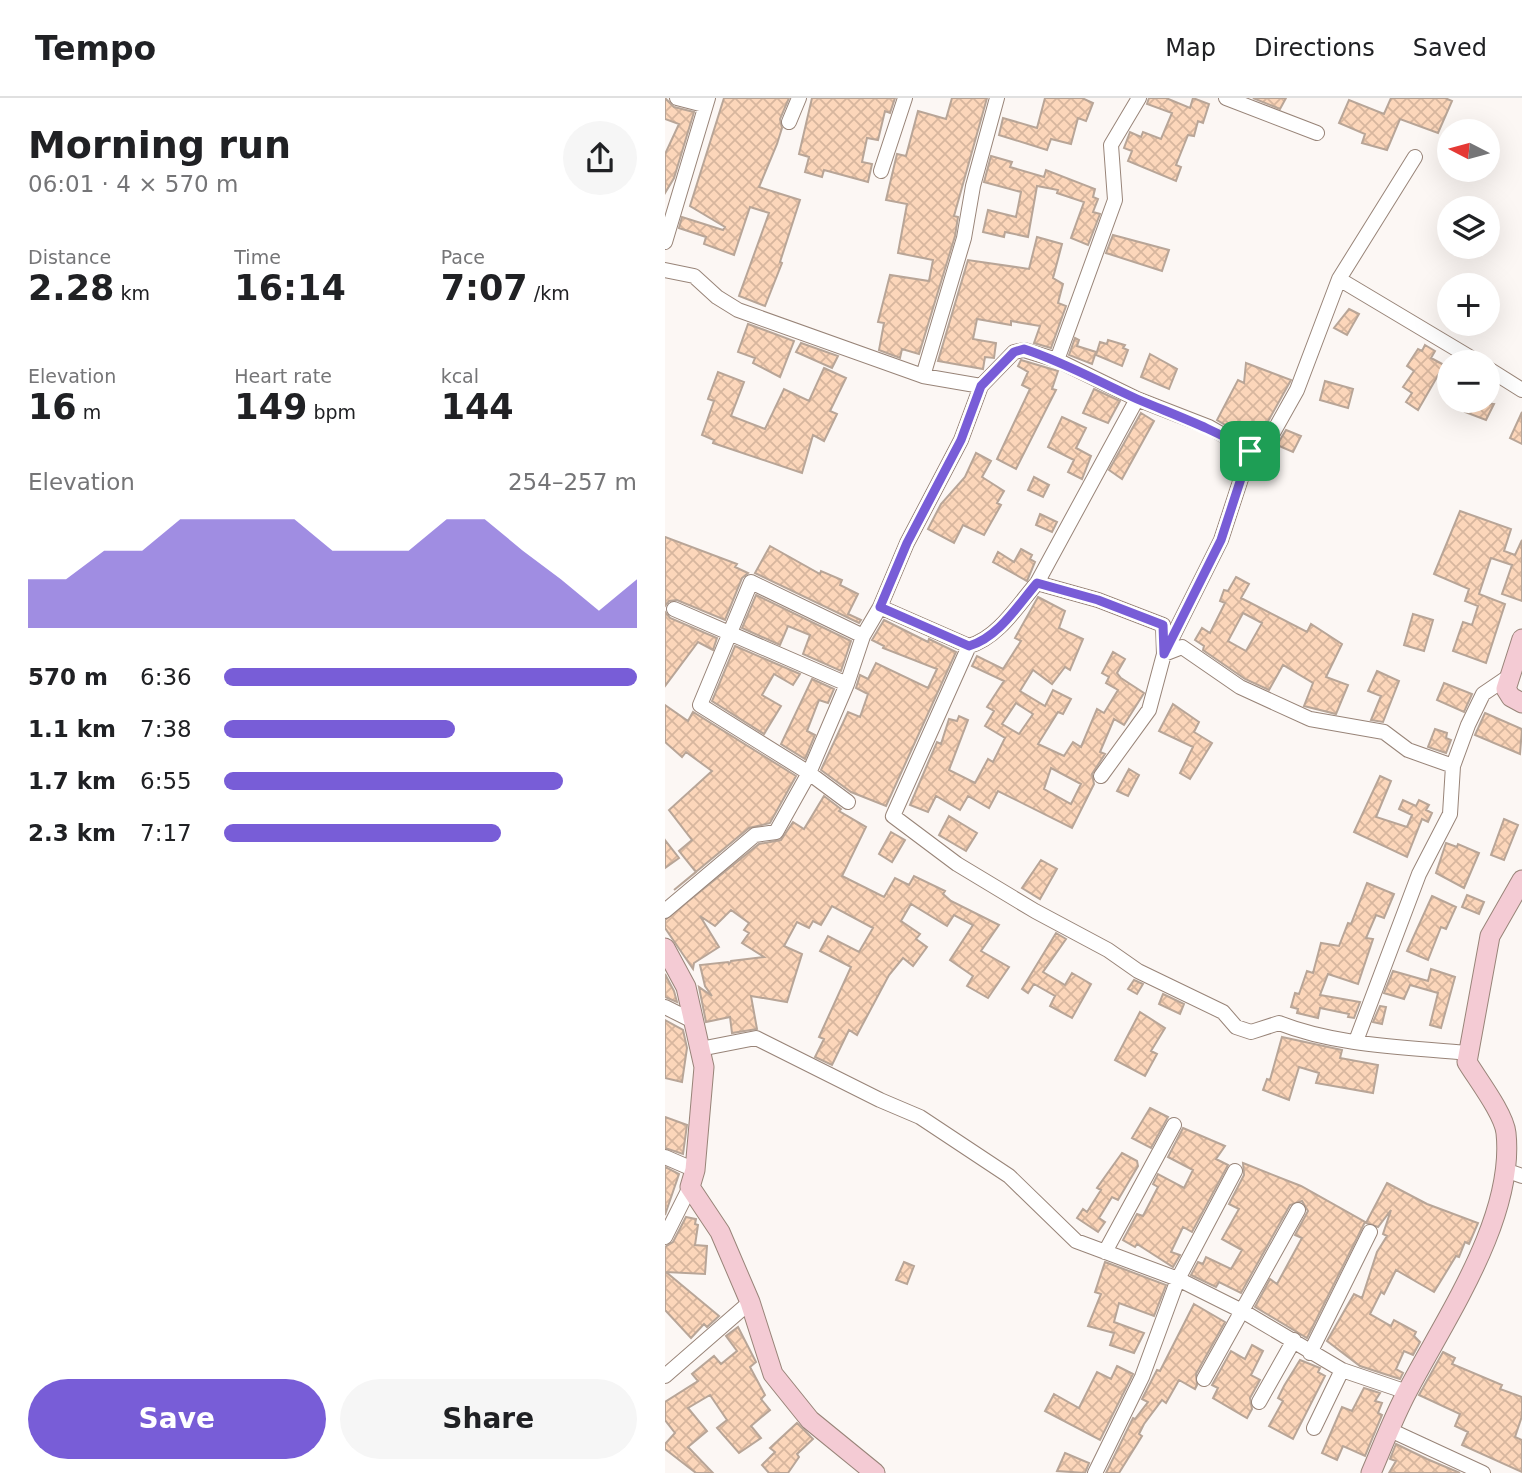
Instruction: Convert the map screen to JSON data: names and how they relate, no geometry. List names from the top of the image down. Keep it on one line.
{"north":"left","page":{"header":"Tempo","nav":["Map","Directions","Saved"],"heading":["Morning run","06:01 · 4 × 570 m"],"map_buttons":["+","−"],"stats":[["Distance","2.28 km"],["Time","16:14"],["Pace","7:07 /km"],["Elevation","16 m"],["Heart rate","149 bpm"],["kcal","144"]],"chart":["Elevation","254–257 m"],"list":[{"name":"570 m","note":"6:36"},{"name":"1.1 km","note":"7:38"},{"name":"1.7 km","note":"6:55"},{"name":"2.3 km","note":"7:17"}],"buttons":["Save","Share"]}}
